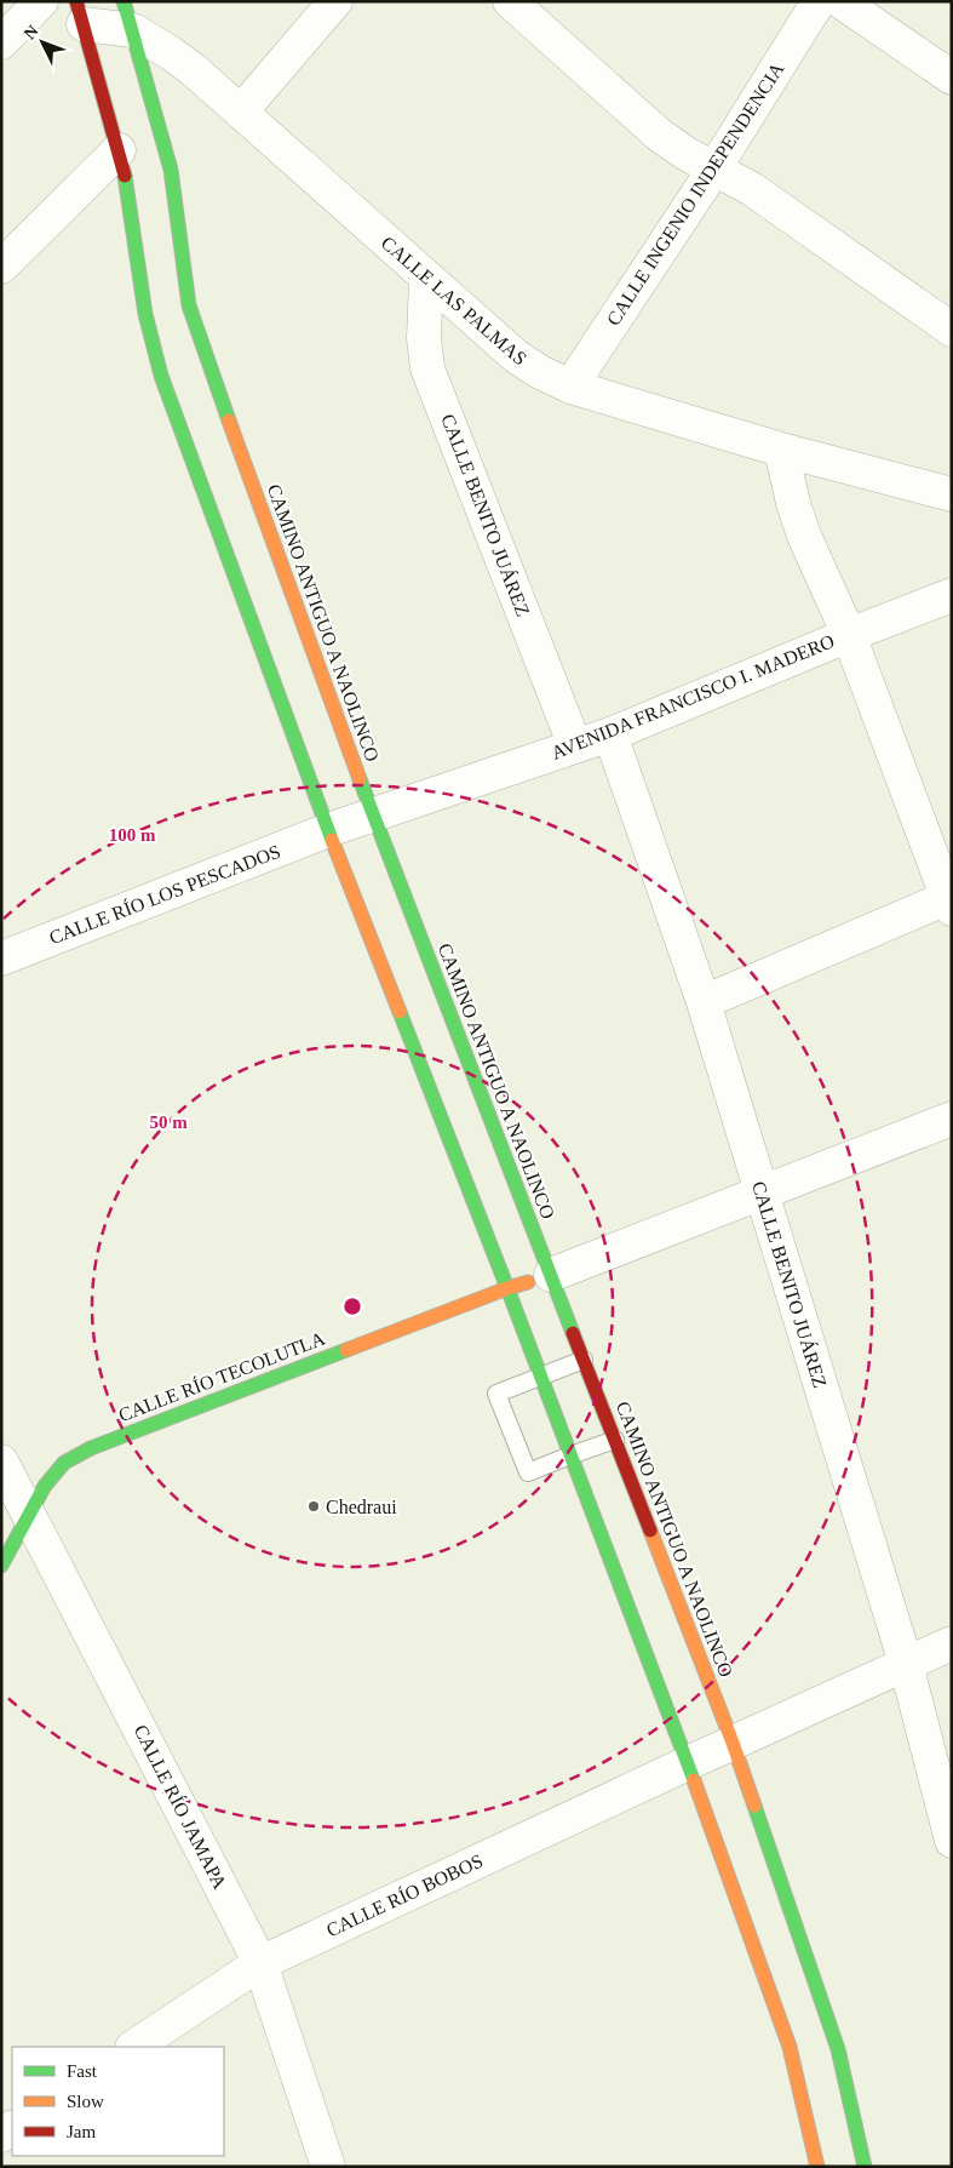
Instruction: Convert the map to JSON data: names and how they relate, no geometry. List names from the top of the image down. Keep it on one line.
{"streets":{"main road":["CAMINO ANTIGUO A NAOLINCO","CALLE RÍO TECOLUTLA"],"street":["CALLE INGENIO INDEPENDENCIA","CALLE LAS PALMAS","CALLE BENITO JUÁREZ","AVENIDA FRANCISCO I. MADERO","CALLE RÍO LOS PESCADOS","CALLE RÍO JAMAPA","CALLE RÍO BOBOS"]},"crossings":[["CALLE INGENIO INDEPENDENCIA","CALLE LAS PALMAS"],["CALLE LAS PALMAS","CALLE BENITO JUÁREZ"],["CALLE LAS PALMAS","CAMINO ANTIGUO A NAOLINCO"],["CALLE BENITO JUÁREZ","AVENIDA FRANCISCO I. MADERO"],["CALLE BENITO JUÁREZ","CALLE RÍO BOBOS"],["CAMINO ANTIGUO A NAOLINCO","AVENIDA FRANCISCO I. MADERO"],["CAMINO ANTIGUO A NAOLINCO","CALLE RÍO TECOLUTLA"],["CAMINO ANTIGUO A NAOLINCO","CALLE RÍO BOBOS"],["AVENIDA FRANCISCO I. MADERO","CALLE RÍO LOS PESCADOS"],["CALLE RÍO TECOLUTLA","CALLE RÍO JAMAPA"],["CALLE RÍO JAMAPA","CALLE RÍO BOBOS"]],"places":["Chedraui"],"legend":["Fast","Slow","Jam"],"north":"top left","rings":["100 m","50 m"]}
